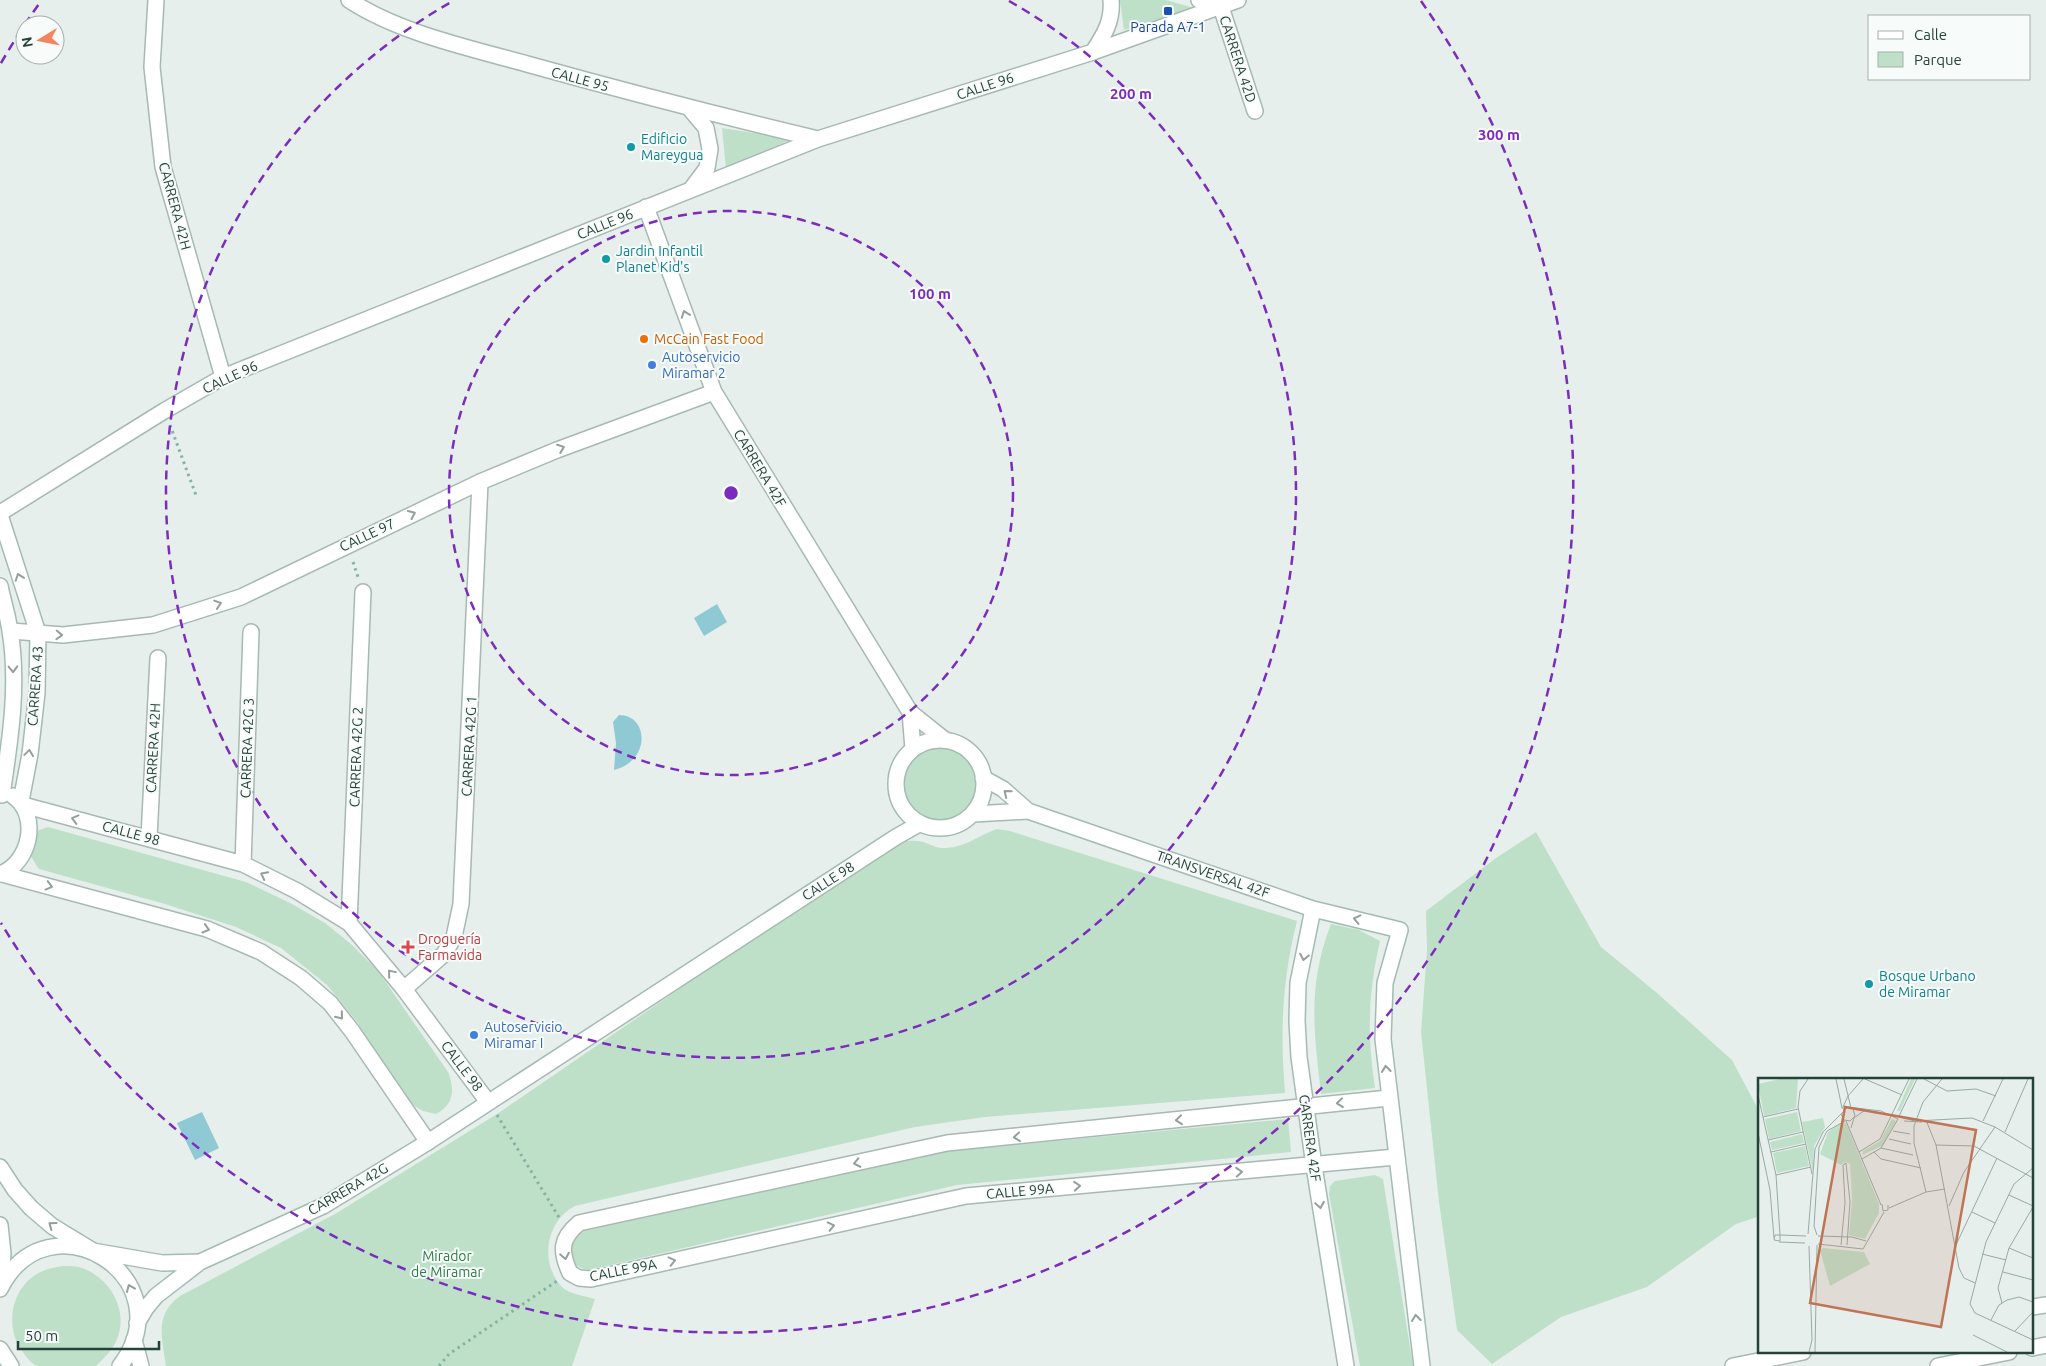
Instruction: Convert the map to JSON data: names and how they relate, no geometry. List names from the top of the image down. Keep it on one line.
{"streets":{"street":["CARRERA 42D","CALLE 95","CALLE 96","CARRERA 42H","CARRERA 42F","CALLE 97","CARRERA 43","CARRERA 42G 1","CARRERA 42G 3","CARRERA 42G 2","CALLE 98","TRANSVERSAL 42F","CARRERA 42G","CALLE 99A"]},"crossings":[["CARRERA 42D","CALLE 96"],["CALLE 95","CALLE 96"],["CALLE 96","CARRERA 42H"],["CALLE 96","CARRERA 42F"],["CALLE 96","CARRERA 43"],["CARRERA 42H","CALLE 98"],["CARRERA 42F","CALLE 97"],["CARRERA 42F","CALLE 98"],["CARRERA 42F","TRANSVERSAL 42F"],["CARRERA 42F","CALLE 99A"],["CALLE 97","CARRERA 43"],["CALLE 97","CARRERA 42G 1"],["CARRERA 43","CALLE 98"],["CARRERA 42G 1","CALLE 98"],["CARRERA 42G 3","CALLE 98"],["CARRERA 42G 2","CALLE 98"],["CALLE 98","TRANSVERSAL 42F"],["CALLE 98","CARRERA 42G"]],"one_way":["CALLE 97","TRANSVERSAL 42F"],"parks":["Mirador de Miramar"],"places":{"transit":["Parada A7-1"],"other":["Edificio Mareygua","Jardin Infantil Planet Kid's","McCain Fast Food","Autoservicio Miramar 2","Bosque Urbano de Miramar","Autoservicio Miramar I"],"health":["Droguería Farmavida"]},"legend":["Calle","Parque"],"scale_bar":"50 m","north":"left","rings":["200 m","300 m","100 m"]}
